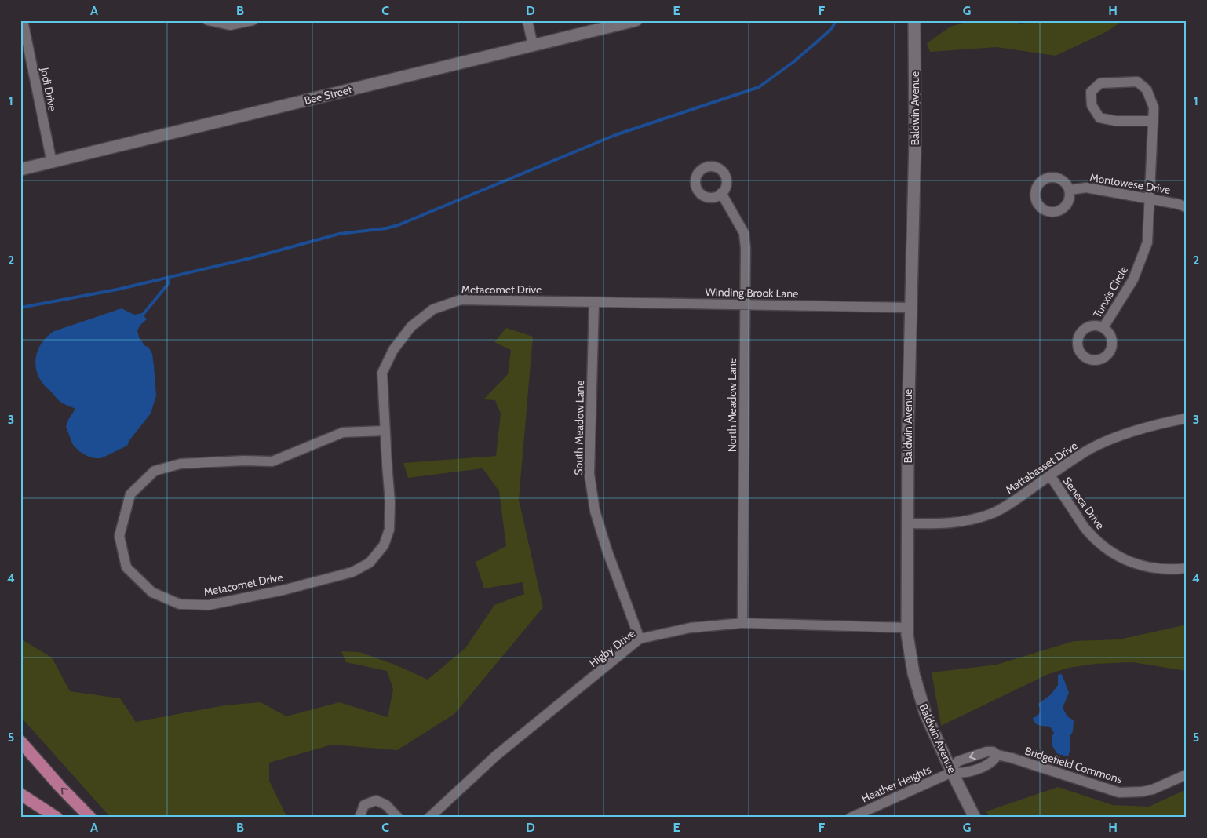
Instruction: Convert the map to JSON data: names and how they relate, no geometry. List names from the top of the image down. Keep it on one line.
{"streets":{"street":["Jodi Drive","Bee Street","Baldwin Avenue","Montowese Drive","Metacomet Drive","Tunxis Circle","Winding Brook Lane","North Meadow Lane","South Meadow Lane","Mattabasset Drive","Seneca Drive","Higby Drive","Bridgefield Commons","Heather Heights"]},"crossings":[["Jodi Drive","Bee Street"],["Baldwin Avenue","Winding Brook Lane"],["Baldwin Avenue","Mattabasset Drive"],["Baldwin Avenue","Higby Drive"],["Baldwin Avenue","Bridgefield Commons"],["Baldwin Avenue","Heather Heights"],["Montowese Drive","Tunxis Circle"],["Metacomet Drive","Winding Brook Lane"],["Metacomet Drive","South Meadow Lane"],["Winding Brook Lane","North Meadow Lane"],["Winding Brook Lane","South Meadow Lane"],["North Meadow Lane","Higby Drive"],["South Meadow Lane","Higby Drive"],["Mattabasset Drive","Seneca Drive"],["Bridgefield Commons","Heather Heights"]],"grid":{"columns":["A","B","C","D","E","F","G","H"],"rows":["1","2","3","4","5"]}}
